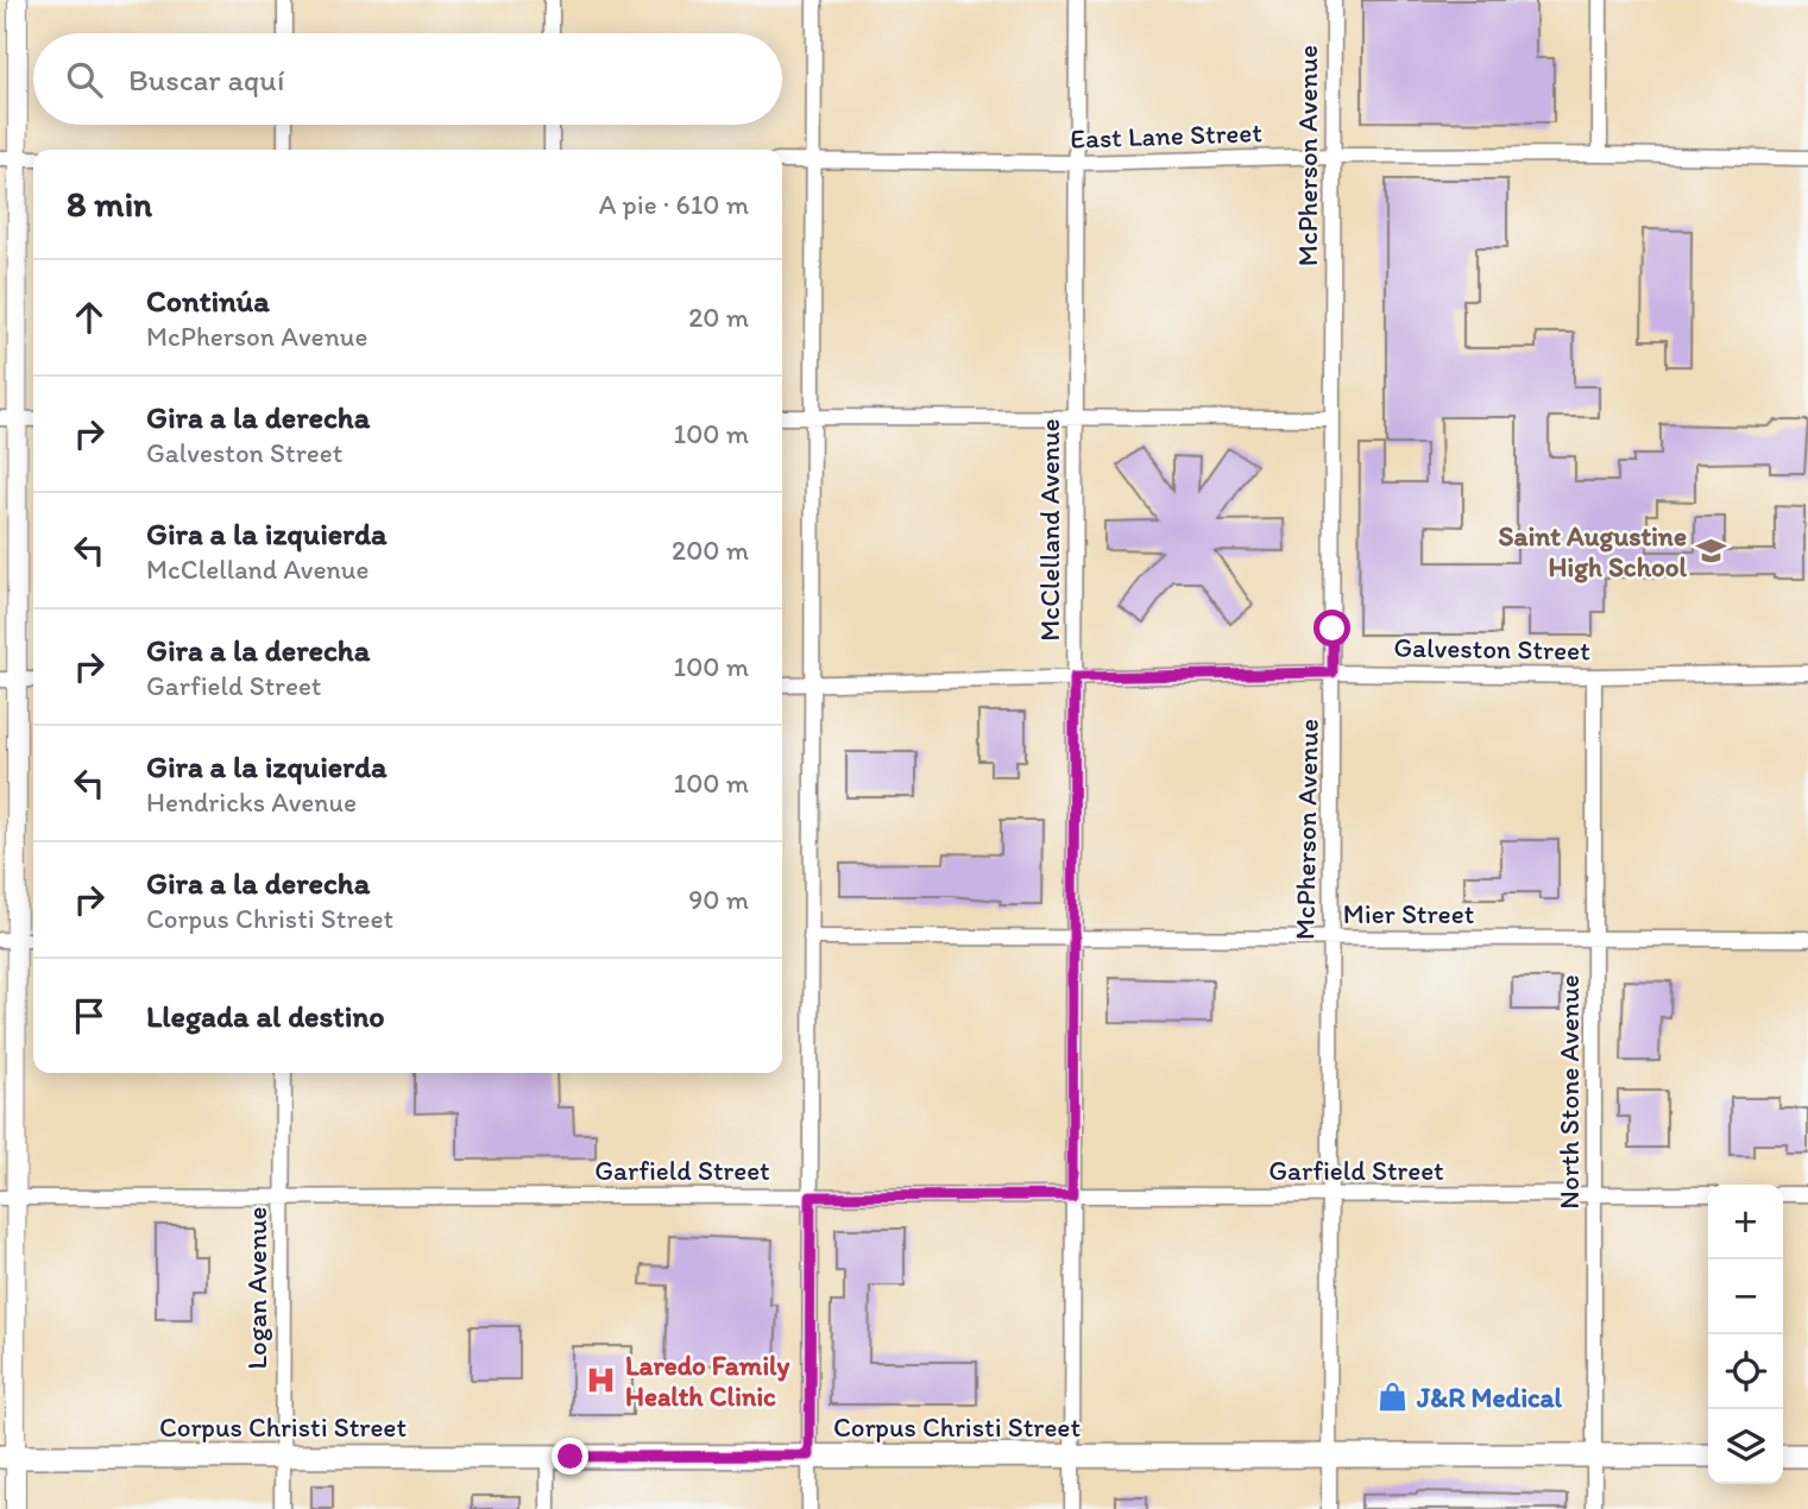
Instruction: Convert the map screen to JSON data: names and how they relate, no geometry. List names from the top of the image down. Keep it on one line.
{"streets":{"main road":["Corpus Christi Street"],"street":["East Lane Street","McPherson Avenue","McClelland Avenue","Galveston Street","Mier Street","North Stone Avenue","Garfield Street","Logan Avenue"]},"crossings":[["East Lane Street","McPherson Avenue"],["East Lane Street","McClelland Avenue"],["McPherson Avenue","Galveston Street"],["McPherson Avenue","Mier Street"],["McPherson Avenue","Garfield Street"],["McPherson Avenue","Corpus Christi Street"],["McClelland Avenue","Galveston Street"],["McClelland Avenue","Mier Street"],["McClelland Avenue","Garfield Street"],["McClelland Avenue","Corpus Christi Street"],["Galveston Street","North Stone Avenue"],["Mier Street","North Stone Avenue"],["North Stone Avenue","Garfield Street"],["North Stone Avenue","Corpus Christi Street"],["Garfield Street","Logan Avenue"],["Logan Avenue","Corpus Christi Street"]],"places":{"school or university":["Saint Augustine High School"],"hospital":["Laredo Family Health Clinic"],"shop":["J&R Medical"]},"page":{"search":"Buscar aquí","heading":["8 min","A pie · 610 m"],"list":[["Continúa","McPherson Avenue","20 m"],["Gira a la derecha","Galveston Street","100 m"],["Gira a la izquierda","McClelland Avenue","200 m"],["Gira a la derecha","Garfield Street","100 m"],["Gira a la izquierda","Hendricks Avenue","100 m"],["Gira a la derecha","Corpus Christi Street","90 m"],"Llegada al destino"],"map_buttons":["+","−"]}}
